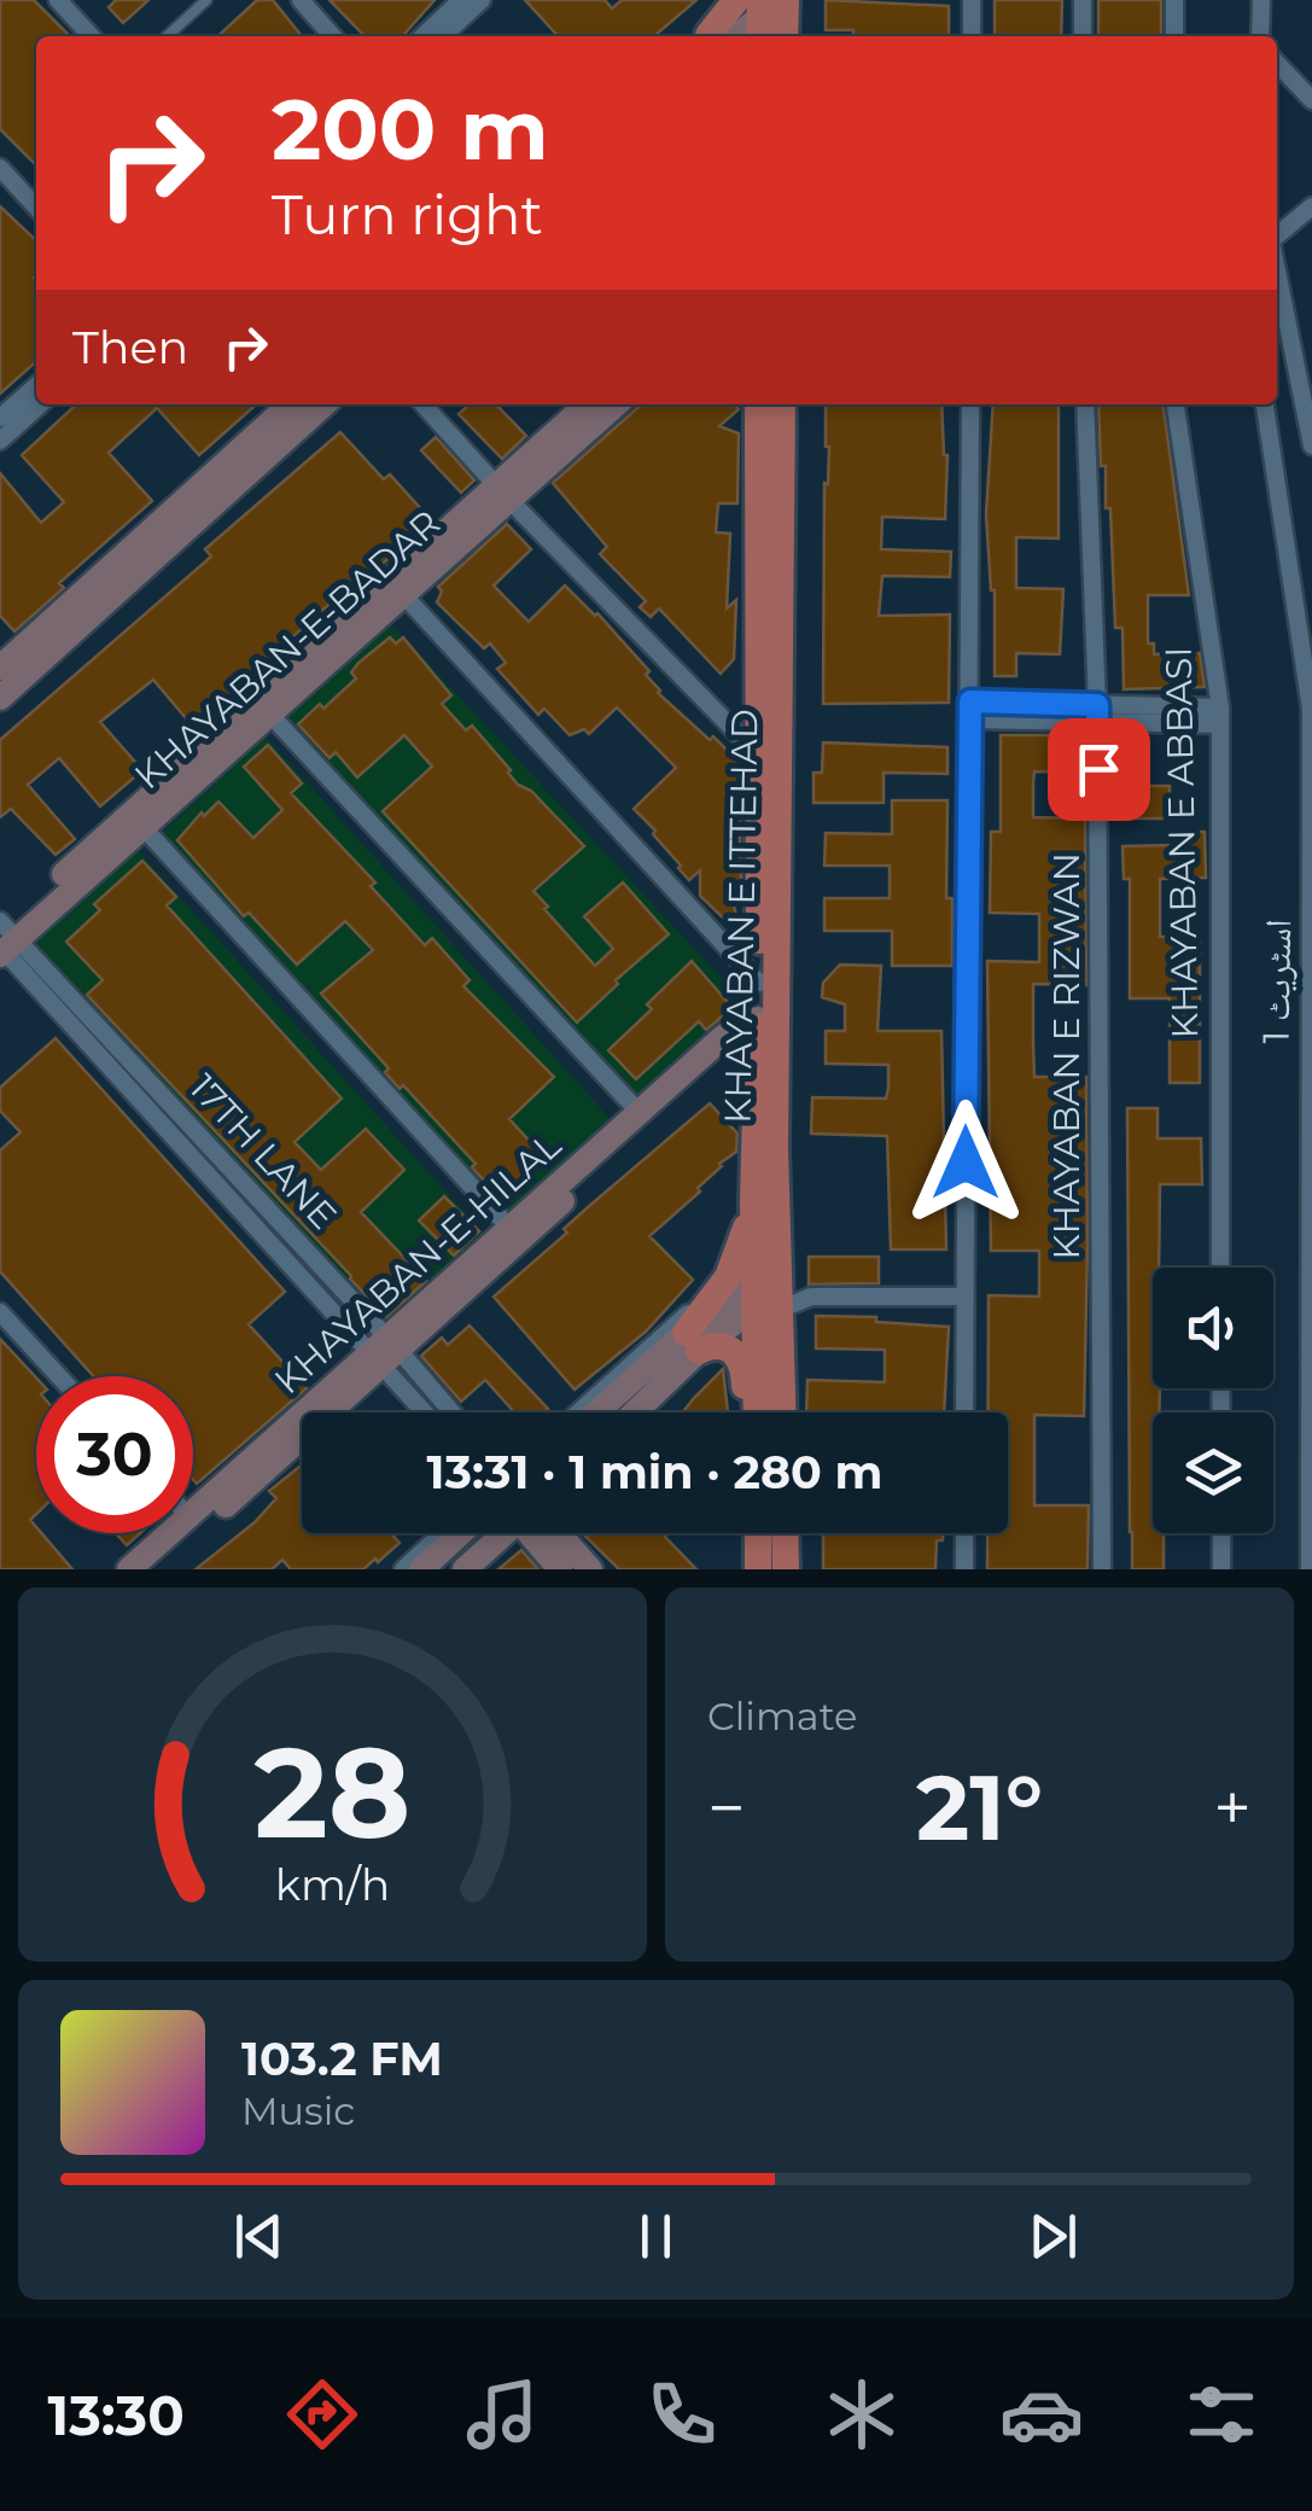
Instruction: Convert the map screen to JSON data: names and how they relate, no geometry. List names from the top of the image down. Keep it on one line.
{"streets":{"main road":["KHAYABAN-E-BADAR","KHAYABAN E ITTEHAD","KHAYABAN-E-HILAL"],"street":["KHAYABAN E ABBASI","اسٹریٹ 1","KHAYABAN E RIZWAN","17TH LANE"]},"crossings":[["KHAYABAN-E-BADAR","17TH LANE"],["KHAYABAN E ITTEHAD","KHAYABAN-E-HILAL"],["17TH LANE","KHAYABAN-E-HILAL"]],"page":{"turn":["200 m","Turn right"],"then":"Then","limit":"30","trip":"13:31 · 1 min · 280 m","tile":"Climate","heat":["−","21°","+"],"song":["103.2 FM","Music"],"tabs":"13:30","gauge":["28","km/h"]}}
